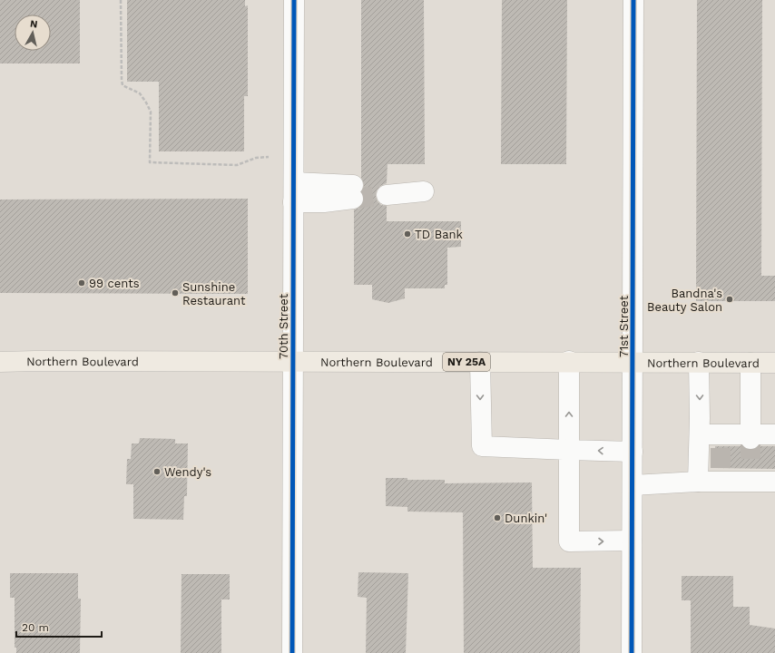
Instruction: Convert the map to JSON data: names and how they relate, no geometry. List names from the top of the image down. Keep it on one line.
{"streets":{"main road":["Northern Boulevard","NY 25A"],"street":["70th Street","71st Street"]},"crossings":[["70th Street","Northern Boulevard"],["71st Street","Northern Boulevard"]],"places":["TD Bank","99 cents","Sunshine Restaurant","Bandna's Beauty Salon","Wendy's","Dunkin'"],"scale_bar":"20 m","north":"top"}
